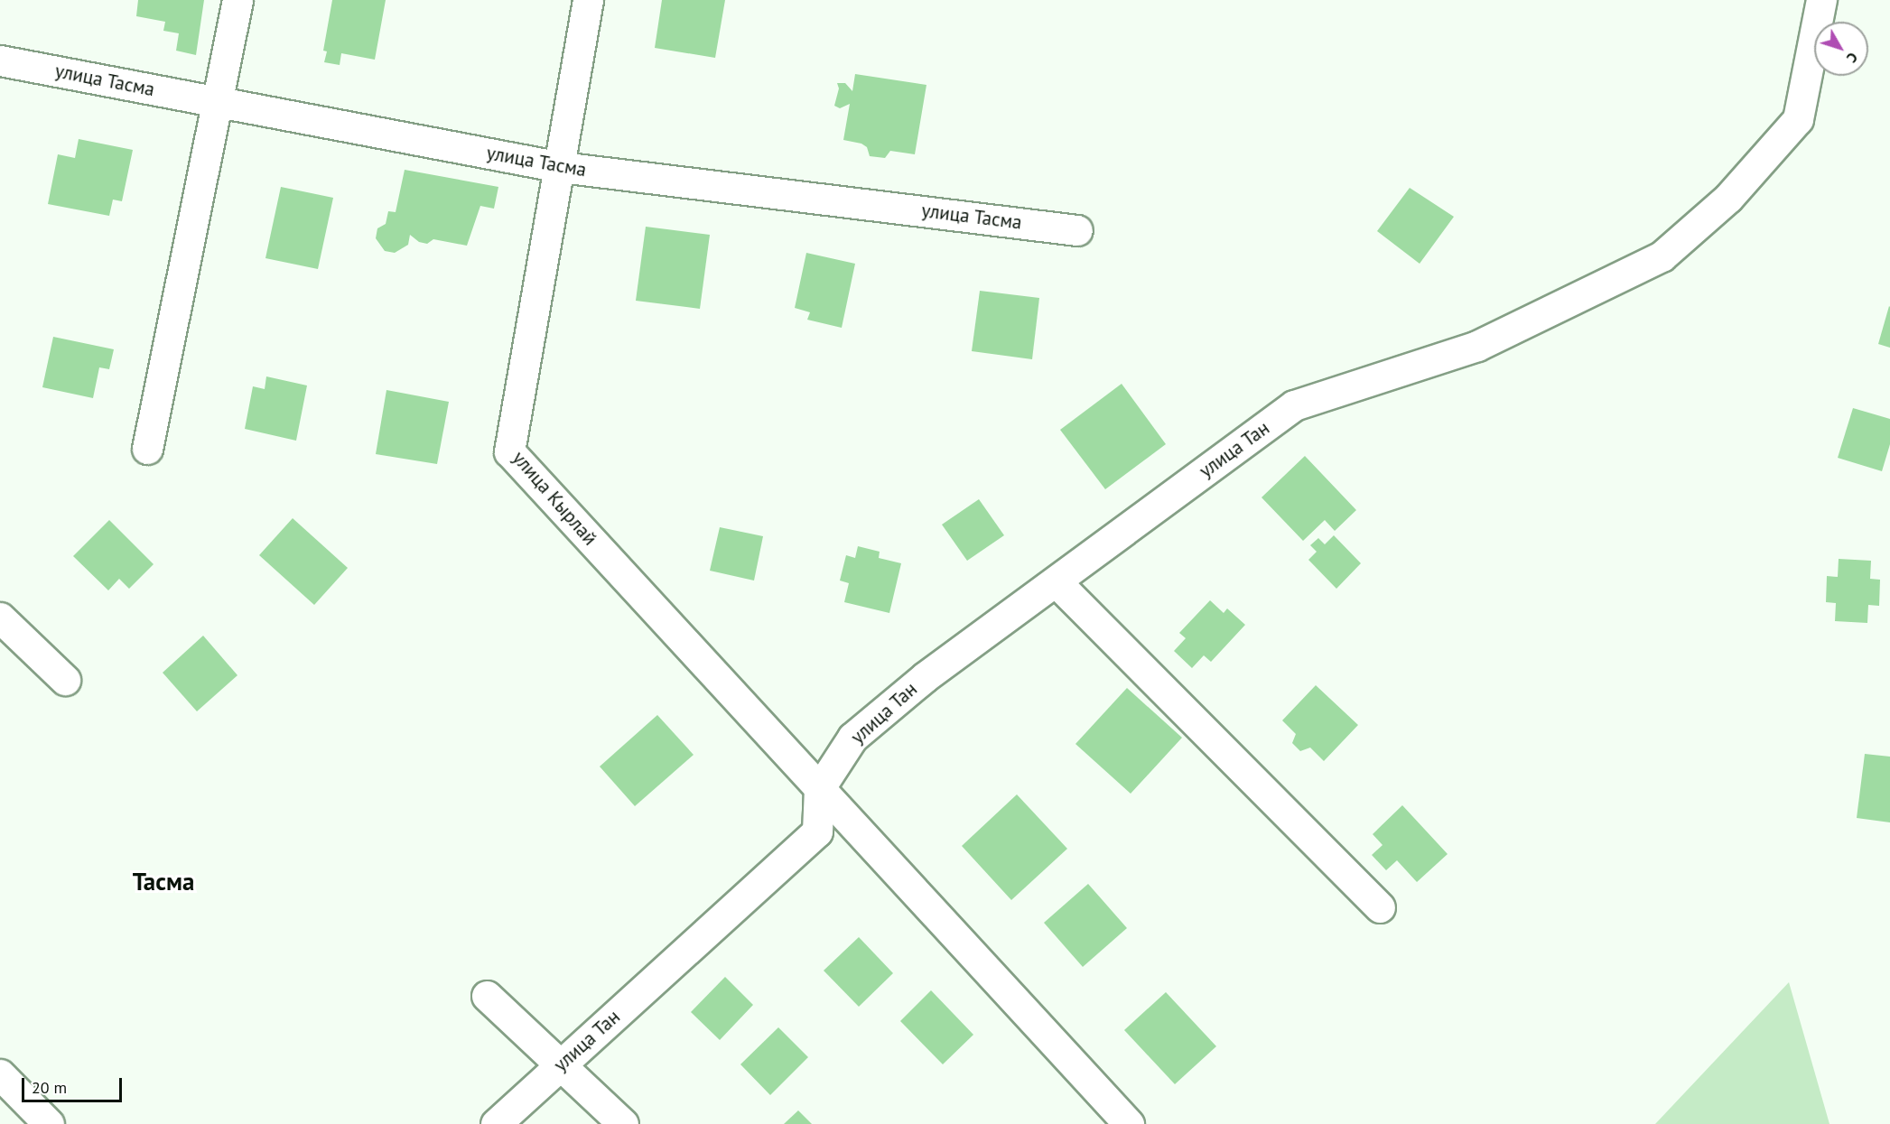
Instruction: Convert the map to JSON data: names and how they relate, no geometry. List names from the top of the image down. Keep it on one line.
{"streets":{"street":["улица Тасма","улица Тан","улица Кырлай"]},"crossings":[["улица Тасма","улица Кырлай"],["улица Тан","улица Кырлай"]],"districts":["Тасма"],"scale_bar":"20 m","north":"bottom right"}
